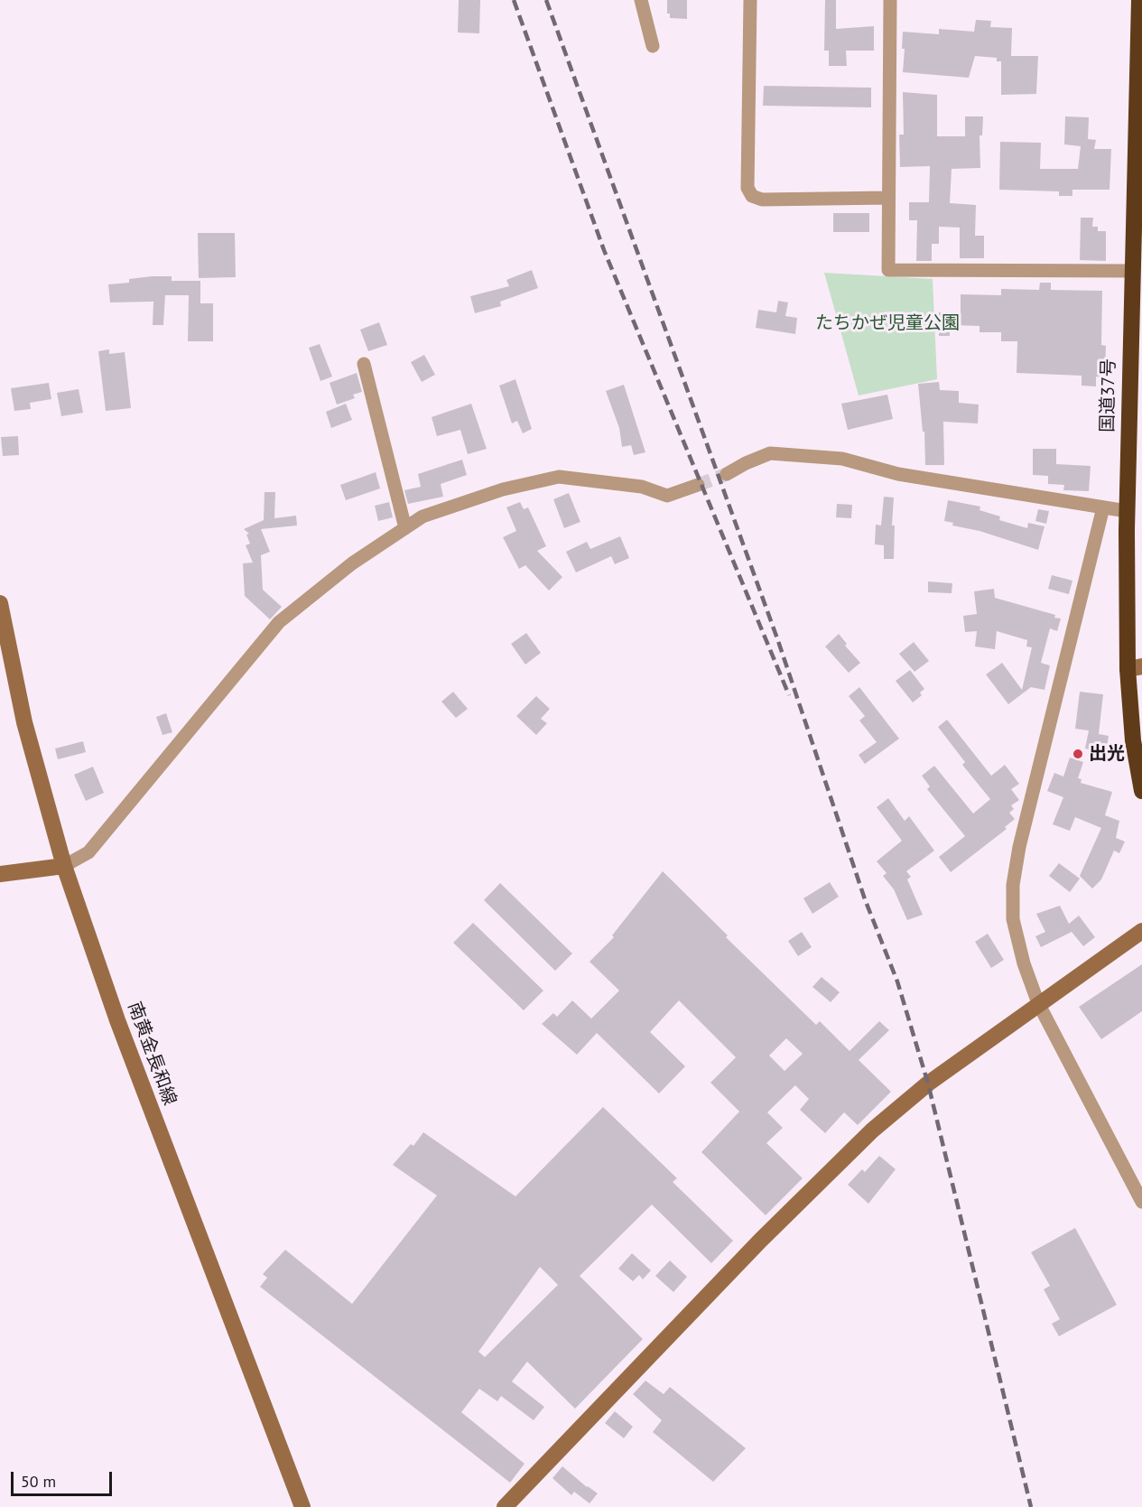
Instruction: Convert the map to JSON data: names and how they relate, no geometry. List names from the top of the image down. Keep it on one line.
{"streets":{"highway":["国道37号"],"main road":["南黄金長和線"]},"parks":["たちかぜ児童公園"],"places":["出光"],"scale_bar":"50 m"}
